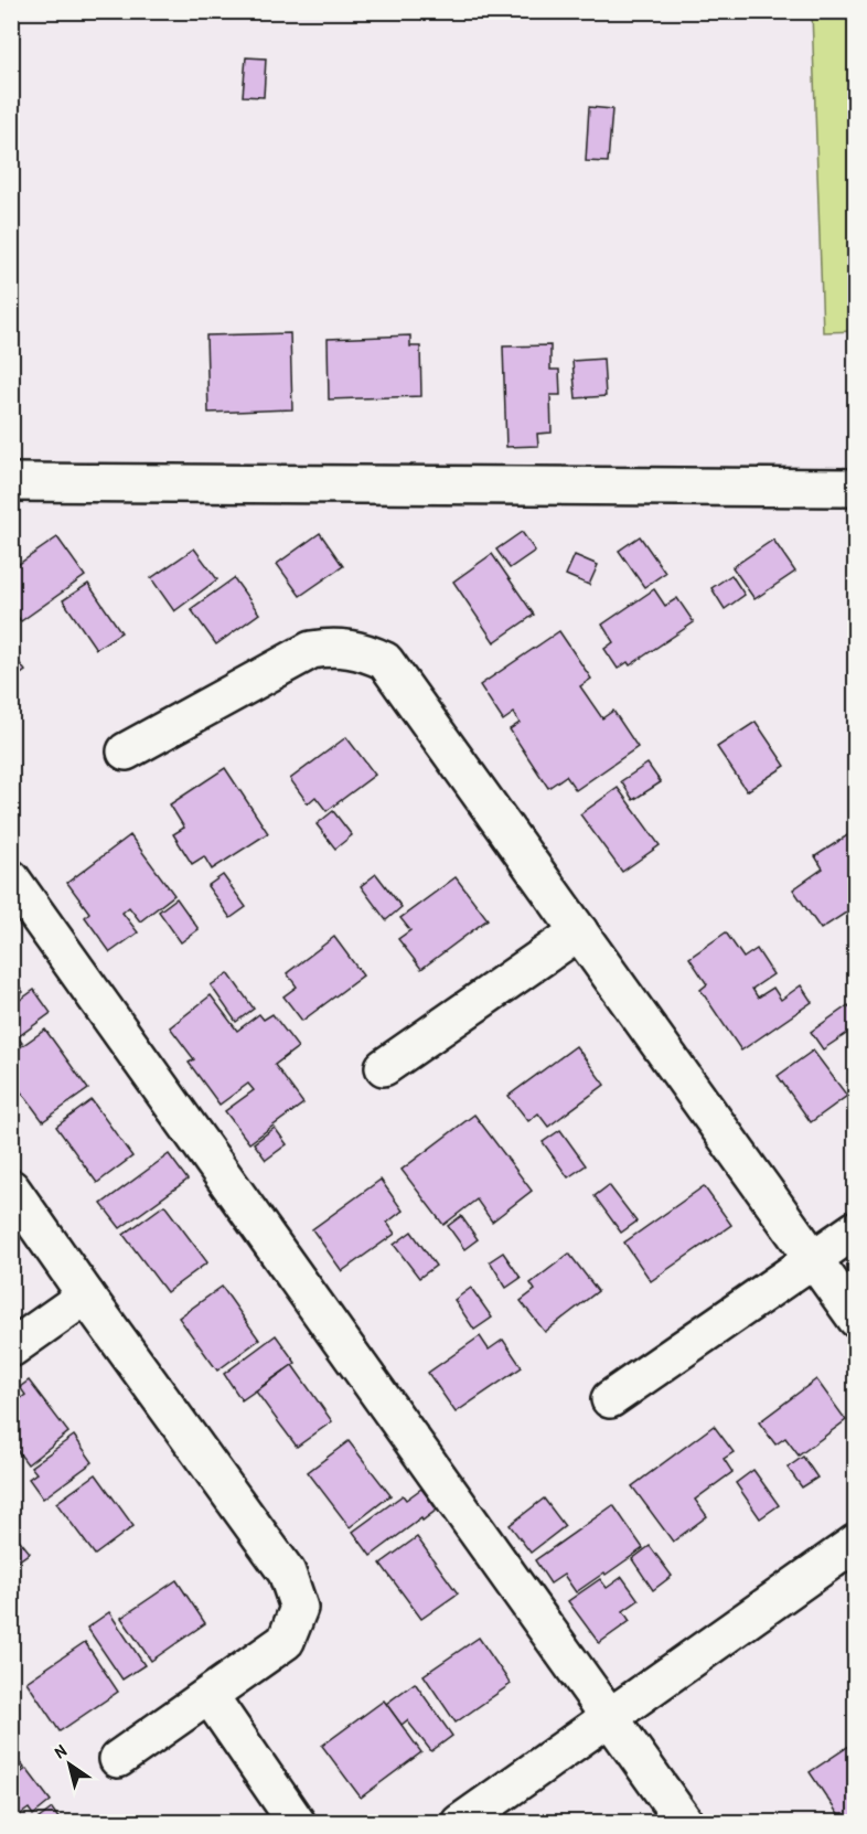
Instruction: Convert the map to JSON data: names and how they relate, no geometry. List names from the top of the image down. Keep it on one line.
{"north":"top left"}
